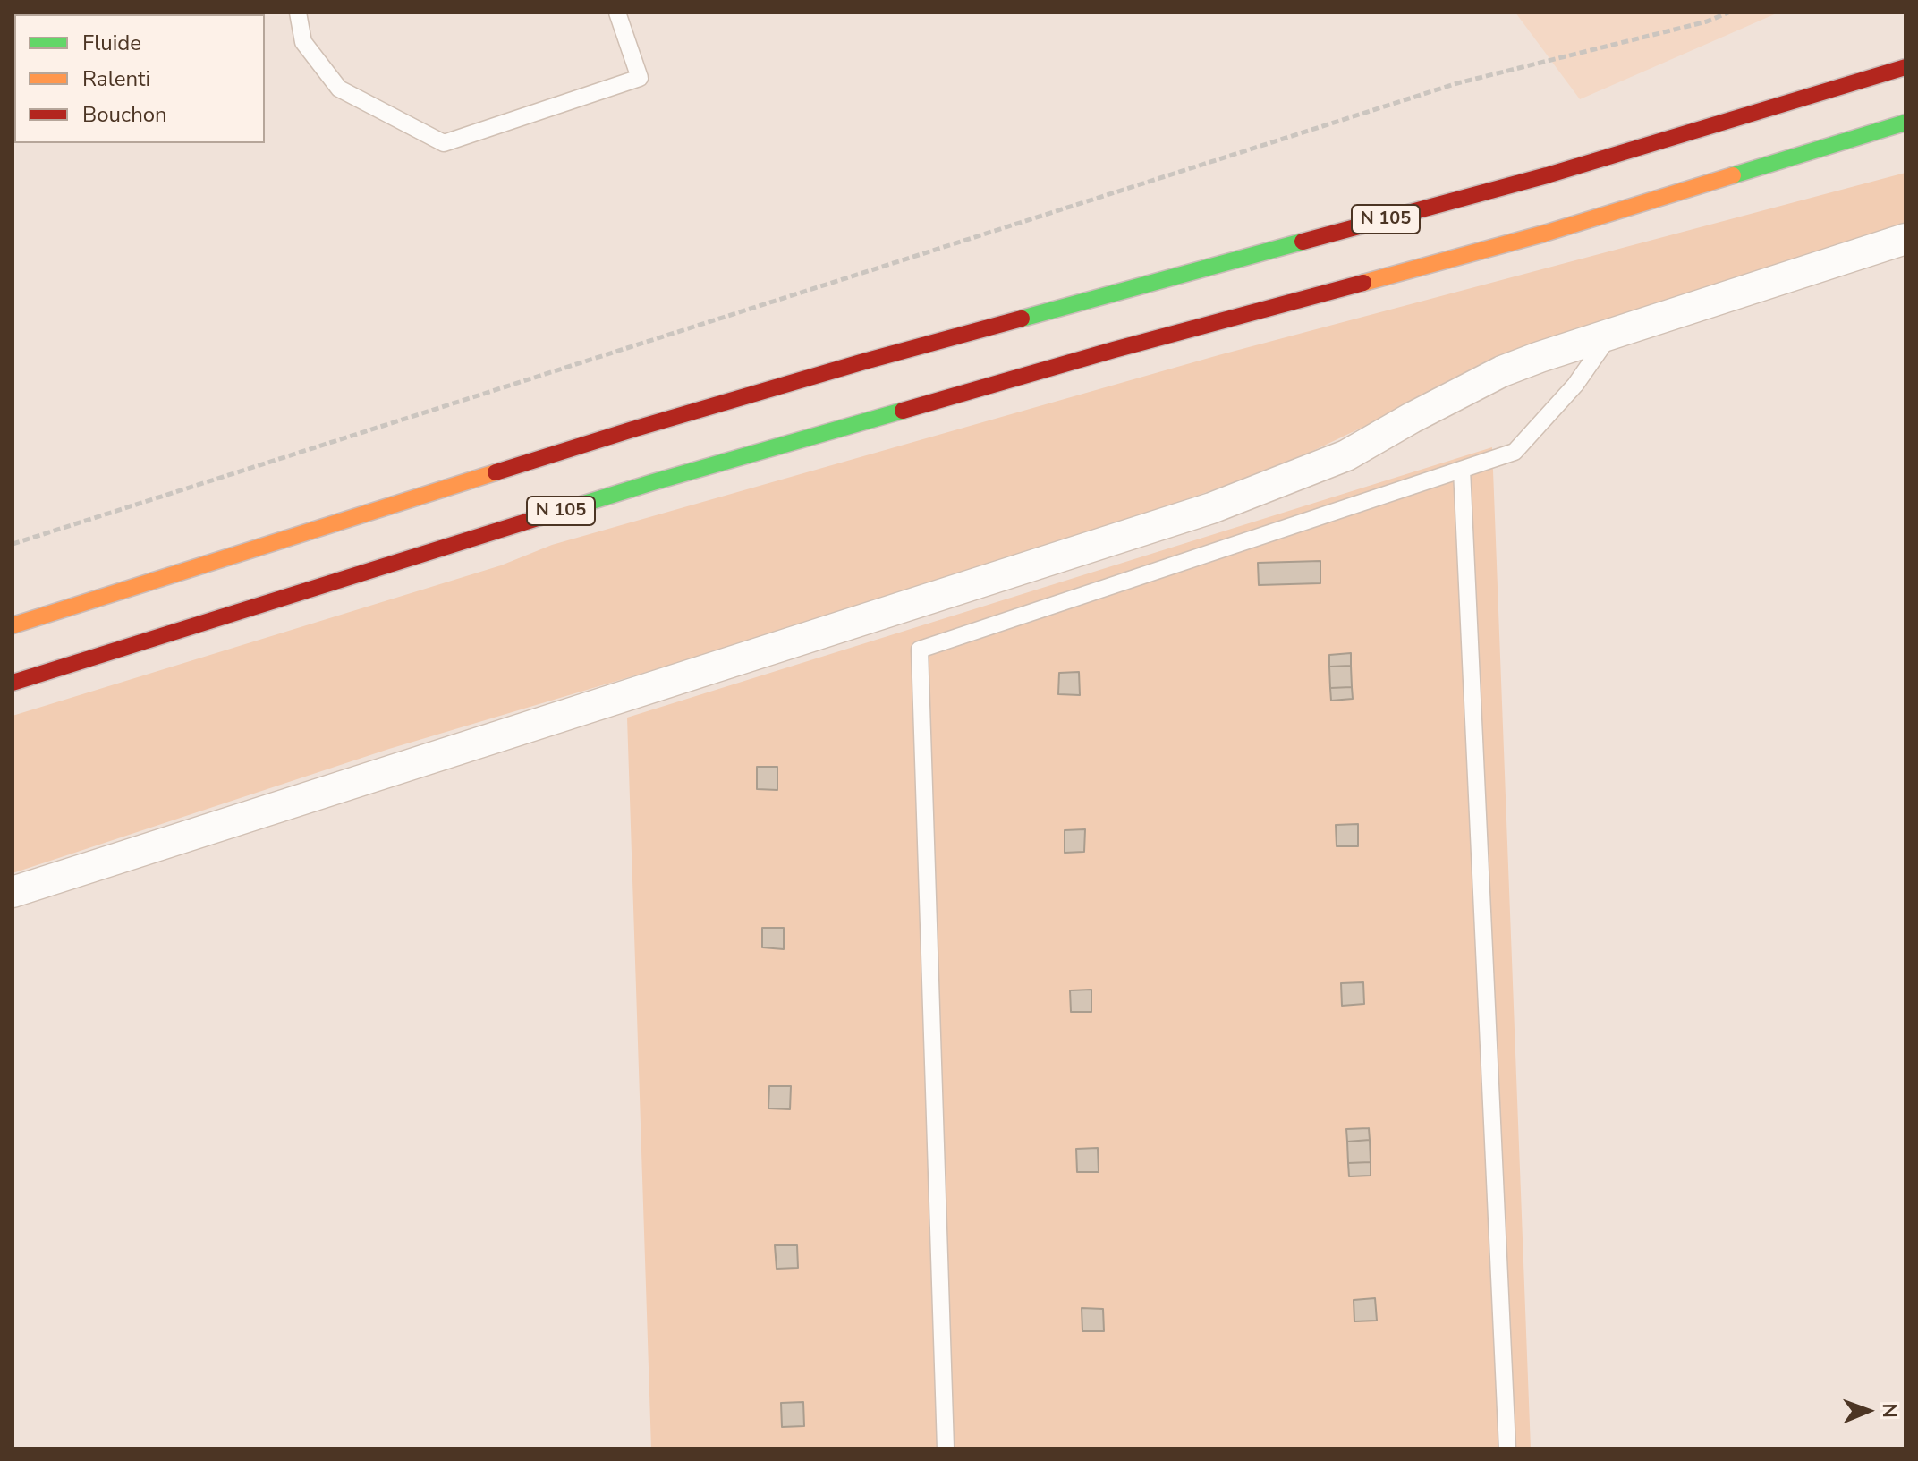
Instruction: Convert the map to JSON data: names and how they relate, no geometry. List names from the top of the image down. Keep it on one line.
{"streets":{"highway":["N 105"]},"legend":["Fluide","Ralenti","Bouchon"],"north":"right"}
